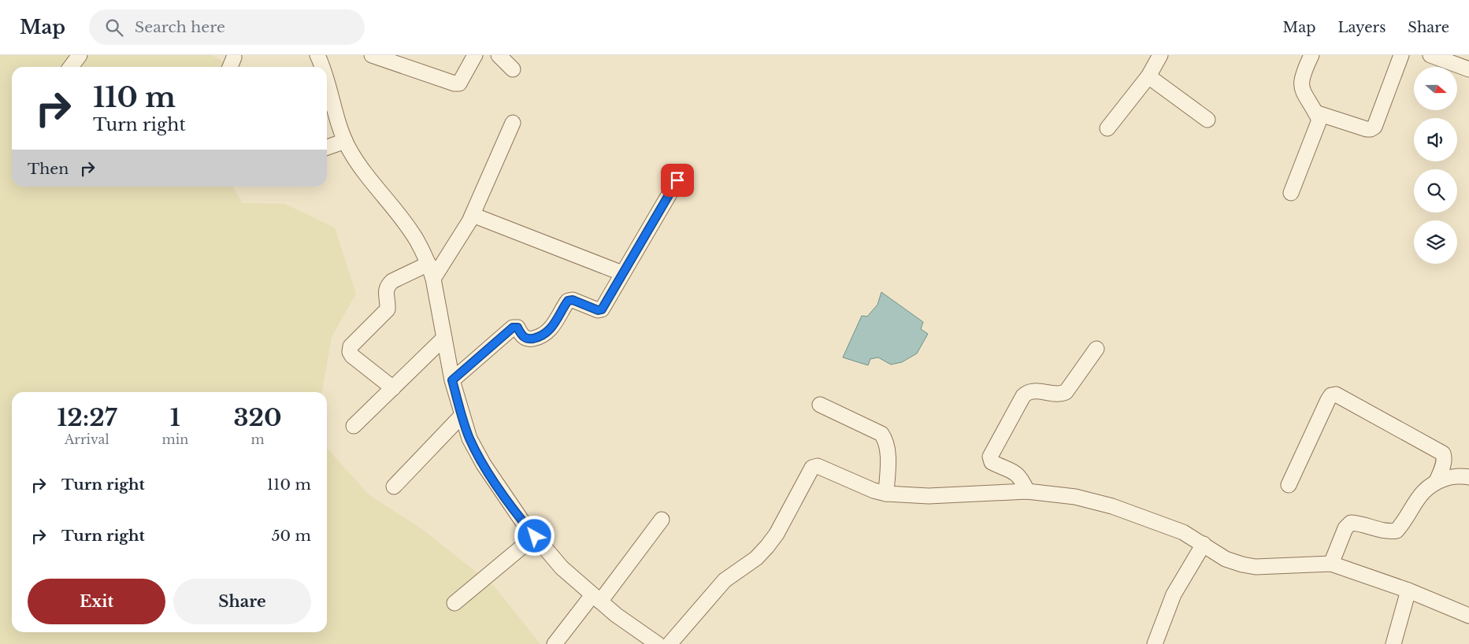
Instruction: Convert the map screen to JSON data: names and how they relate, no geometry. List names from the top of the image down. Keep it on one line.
{"north":"right","page":{"header":"Map","search":"Search here","nav":["Map","Layers","Share"],"turn":["110 m","Turn right"],"then":"Then","eta":["12:27","Arrival","1","min","320","m"],"list":[{"name":"Turn right","value":"110 m"},{"name":"Turn right","value":"50 m"}],"buttons":["Exit","Share"]}}
